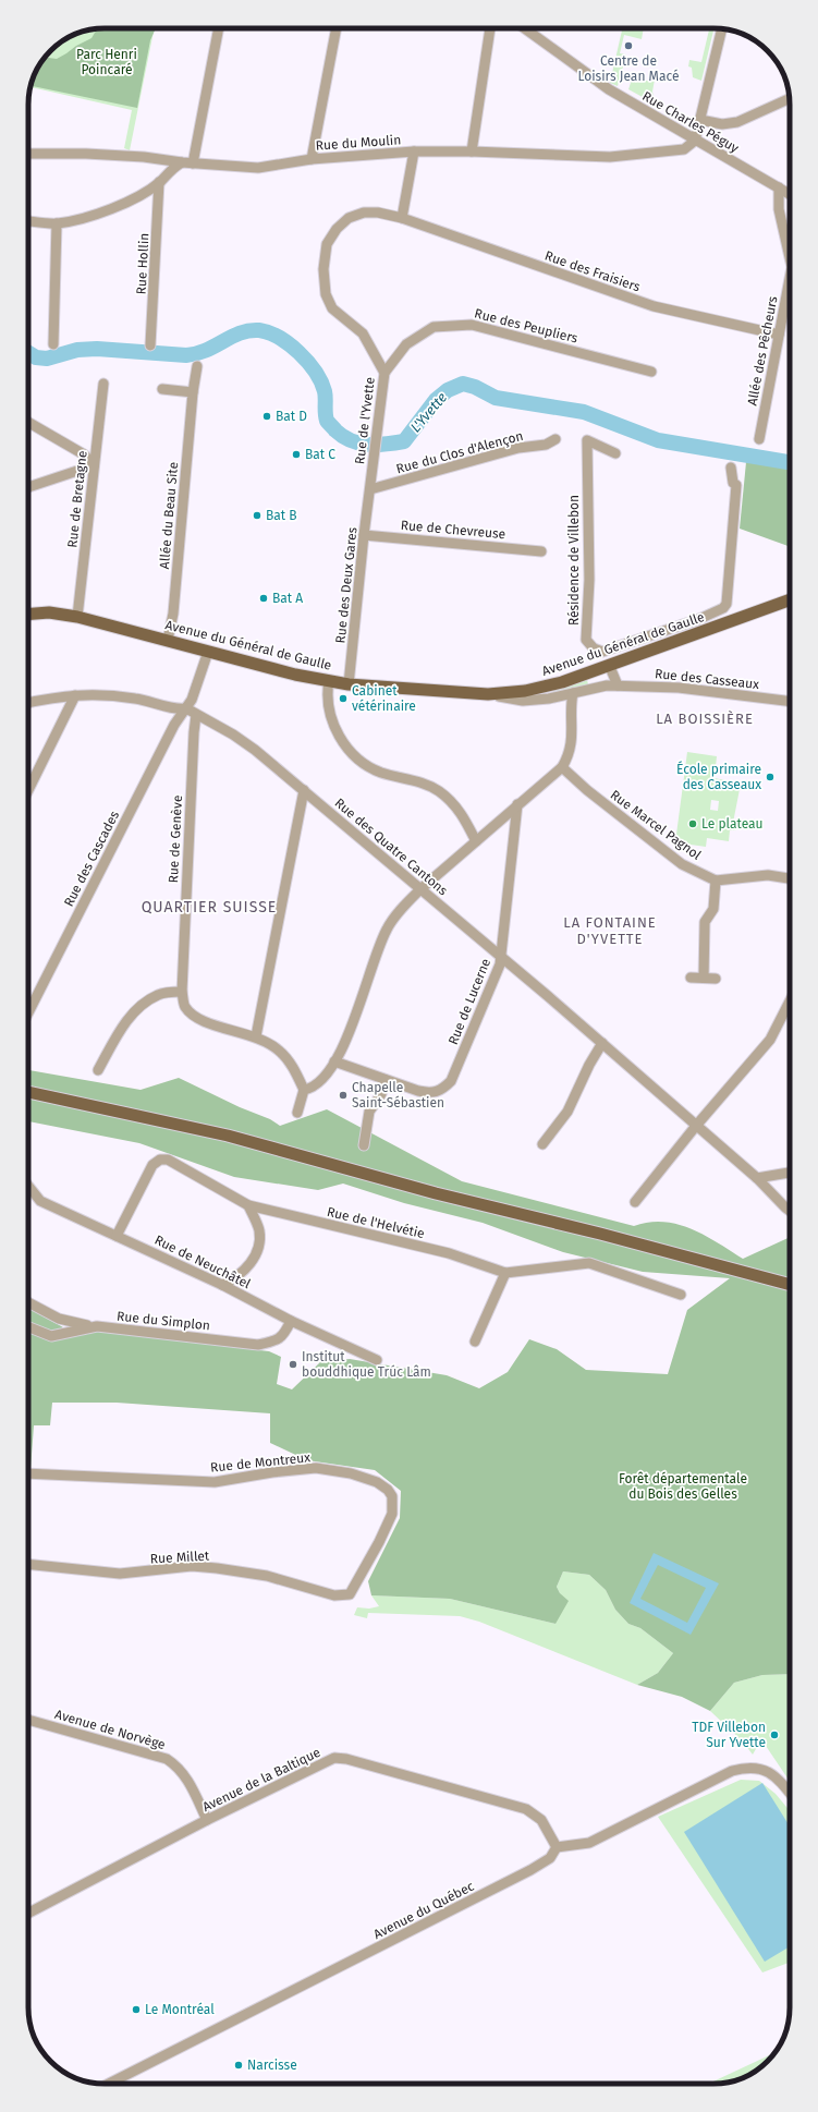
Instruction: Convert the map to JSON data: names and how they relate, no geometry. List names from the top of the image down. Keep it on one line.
{"streets":{"main road":["Avenue du Général de Gaulle"],"street":["Rue Charles Péguy","Rue du Moulin","Rue Hollin","Rue des Fraisiers","Rue des Peupliers","Allée des Pêcheurs","Rue de l'Yvette","Rue du Clos d'Alençon","Rue de Bretagne","Allée du Beau Site","Rue de Chevreuse","Résidence de Villebon","Rue des Deux Gares","Rue des Casseaux","Rue Marcel Pagnol","Rue de Genève","Rue des Quatre Cantons","Rue des Cascades","Rue de Lucerne","Rue de l'Helvétie","Rue de Neuchâtel","Rue du Simplon","Rue de Montreux","Rue Millet","Avenue de Norvège","Avenue de la Baltique","Avenue du Québec"]},"crossings":[["Rue Charles Péguy","Rue du Moulin"],["Rue des Fraisiers","Allée des Pêcheurs"],["Rue des Fraisiers","Rue de l'Yvette"],["Rue des Peupliers","Rue de l'Yvette"],["Rue de l'Yvette","Rue du Clos d'Alençon"],["Rue de l'Yvette","Rue des Deux Gares"],["Rue du Clos d'Alençon","Rue des Deux Gares"],["Rue de Bretagne","Avenue du Général de Gaulle"],["Allée du Beau Site","Avenue du Général de Gaulle"],["Rue de Chevreuse","Rue des Deux Gares"],["Rue des Deux Gares","Avenue du Général de Gaulle"],["Avenue du Général de Gaulle","Rue des Casseaux"],["Avenue du Général de Gaulle","Rue des Cascades"],["Rue de Genève","Rue des Quatre Cantons"],["Rue des Quatre Cantons","Rue des Cascades"],["Rue des Quatre Cantons","Rue de Lucerne"],["Rue de l'Helvétie","Rue de Neuchâtel"],["Rue de Neuchâtel","Rue du Simplon"],["Rue de Montreux","Rue Millet"],["Avenue de Norvège","Avenue de la Baltique"],["Avenue de la Baltique","Avenue du Québec"]],"districts":["LA BOISSIÈRE","QUARTIER SUISSE","LA FONTAINE D'YVETTE"],"water":["L'Yvette"],"parks":["Parc Henri Poincaré","Forêt départementale du Bois des Gelles"],"places":["Centre de Loisirs Jean Macé","Bat D","Bat C","Bat B","Bat A","Cabinet vétérinaire","École primaire des Casseaux","Le plateau","Chapelle Saint-Sébastien","Institut bouddhique Trúc Lâm","TDF Villebon Sur Yvette","Le Montréal","Narcisse"]}
